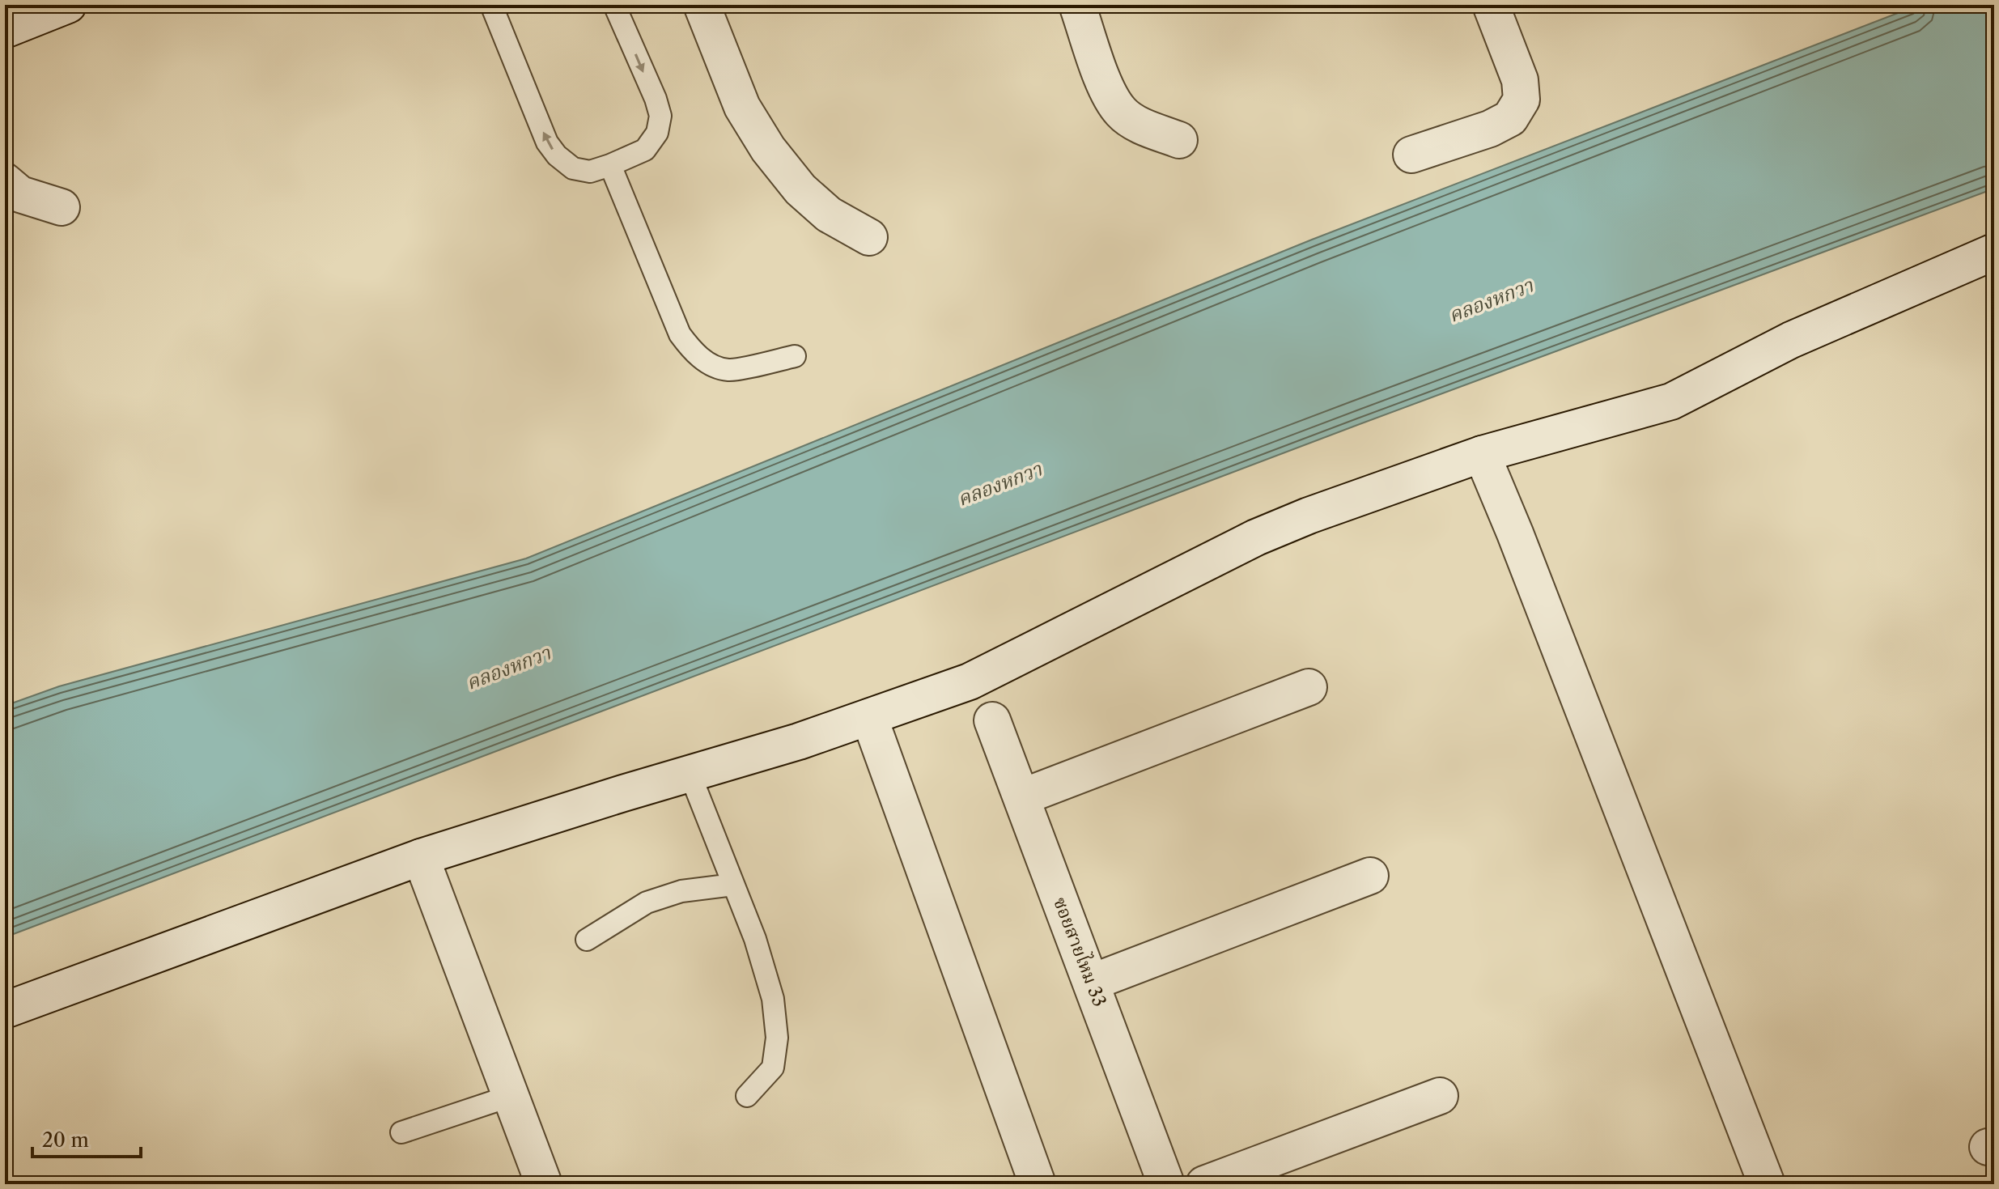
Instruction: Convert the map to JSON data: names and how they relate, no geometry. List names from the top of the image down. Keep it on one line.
{"streets":{"street":["ซอยสายไหม 33"]},"water":["คลองหกวา"],"scale_bar":"20 m"}
